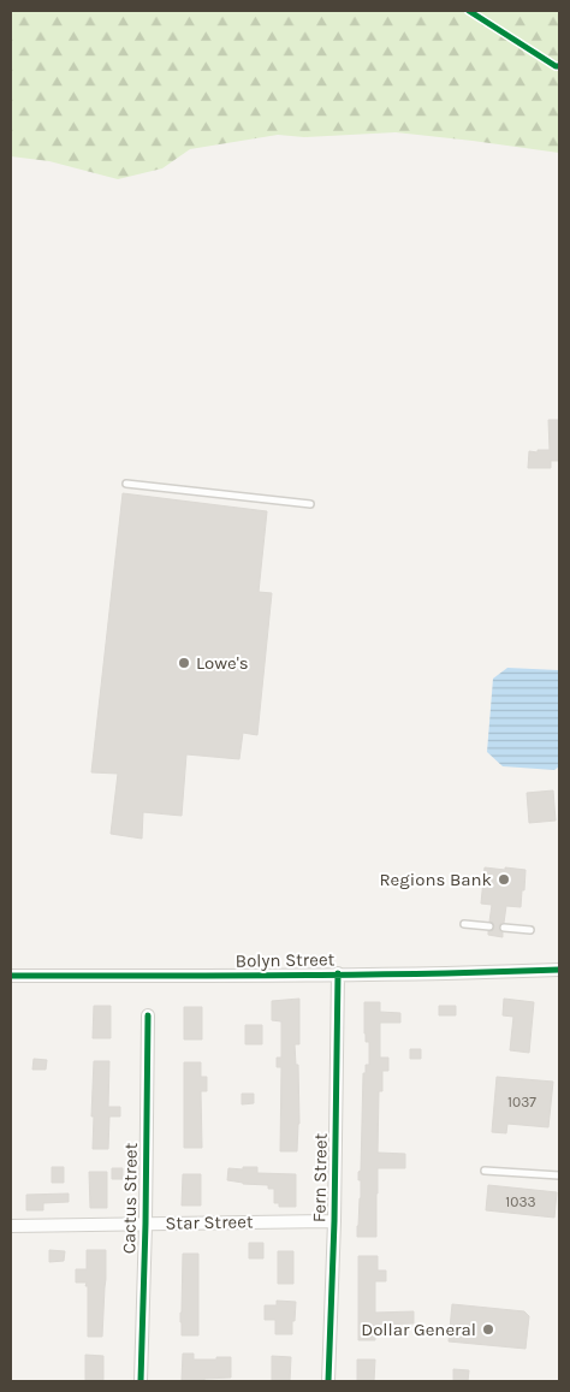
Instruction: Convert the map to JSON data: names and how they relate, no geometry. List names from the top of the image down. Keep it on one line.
{"streets":{"street":["Bolyn Street","Fern Street","Cactus Street","Star Street"]},"crossings":[["Bolyn Street","Fern Street"],["Fern Street","Star Street"],["Cactus Street","Star Street"]],"places":["Lowe's","Regions Bank","Dollar General"],"house_numbers":["1037","1033"]}
